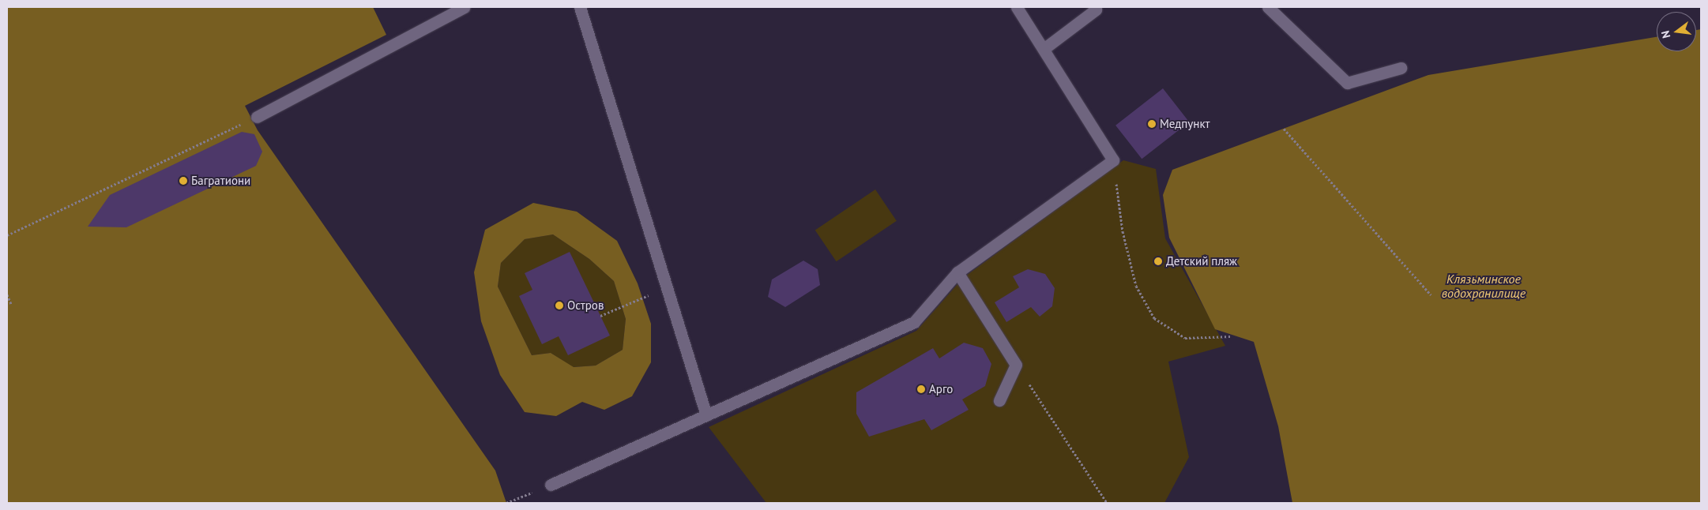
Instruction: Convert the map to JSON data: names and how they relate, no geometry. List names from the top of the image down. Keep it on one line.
{"water":["Клязьминское водохранилище"],"places":["Медпункт","Багратиони","Детский пляж","Остров","Арго"],"north":"left"}
